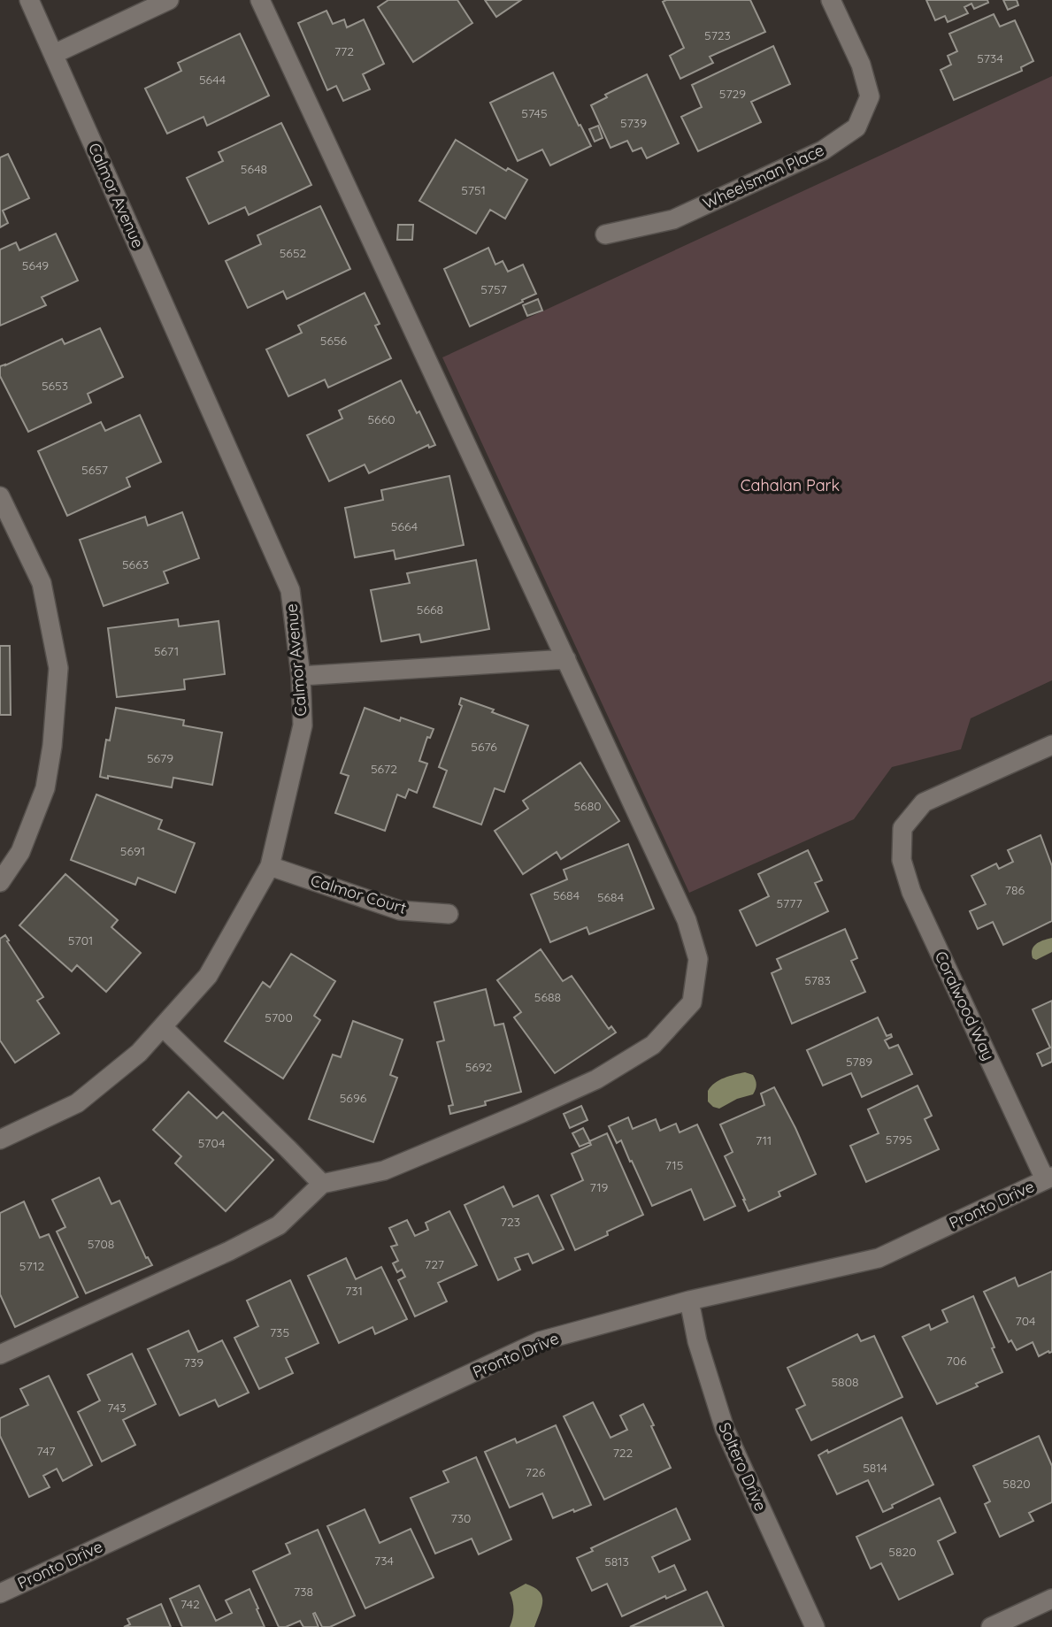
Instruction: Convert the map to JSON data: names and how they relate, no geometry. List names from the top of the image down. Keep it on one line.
{"streets":{"street":["Wheelsman Place","Calmor Avenue","Calmor Court","Coralwood Way","Pronto Drive","Soltero Drive"]},"crossings":[["Calmor Avenue","Calmor Court"],["Coralwood Way","Pronto Drive"],["Pronto Drive","Soltero Drive"]],"parks":["Cahalan Park"],"house_numbers":["5723","772","5734","5644","5729","5745","5739","5648","5751","5652","5649","5757","5656","5653","5660","5657","5664","5663","5668","5671","5676","5679","5672","5680","5691","786","5684","5684","5777","5701","5783","5688","5700","5789","5692","5696","5795","711","5704","715","719","723","5708","727","5712","731","704","735","706","739","5808","743","747","722","5814","726","5820","730","5820","734","5813","738","742"]}
